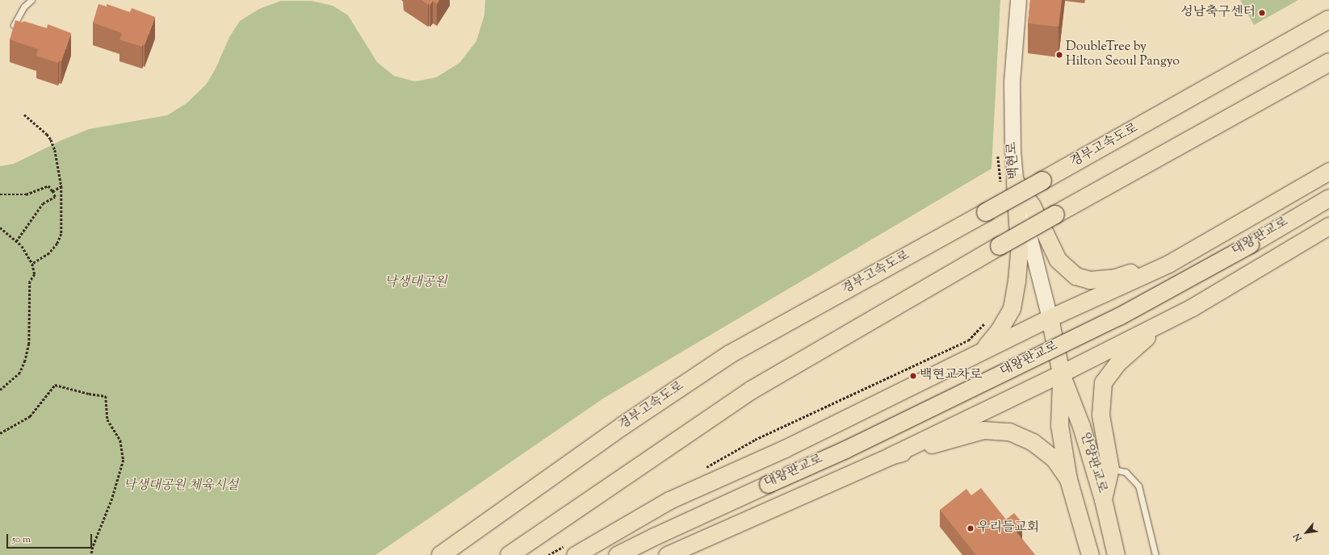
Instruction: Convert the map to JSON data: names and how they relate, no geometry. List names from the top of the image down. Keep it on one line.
{"streets":{"highway":["경부고속도로"],"main road":["백현로","대왕판교로","안양판교로"]},"crossings":[["백현로","대왕판교로"],["백현로","안양판교로"],["대왕판교로","안양판교로"]],"parks":["낙생대공원","낙생대공원 체육시설"],"places":["성남축구센터","DoubleTree by Hilton Seoul Pangyo","백현교차로","우리들교회"],"scale_bar":"50 m","north":"bottom left"}
